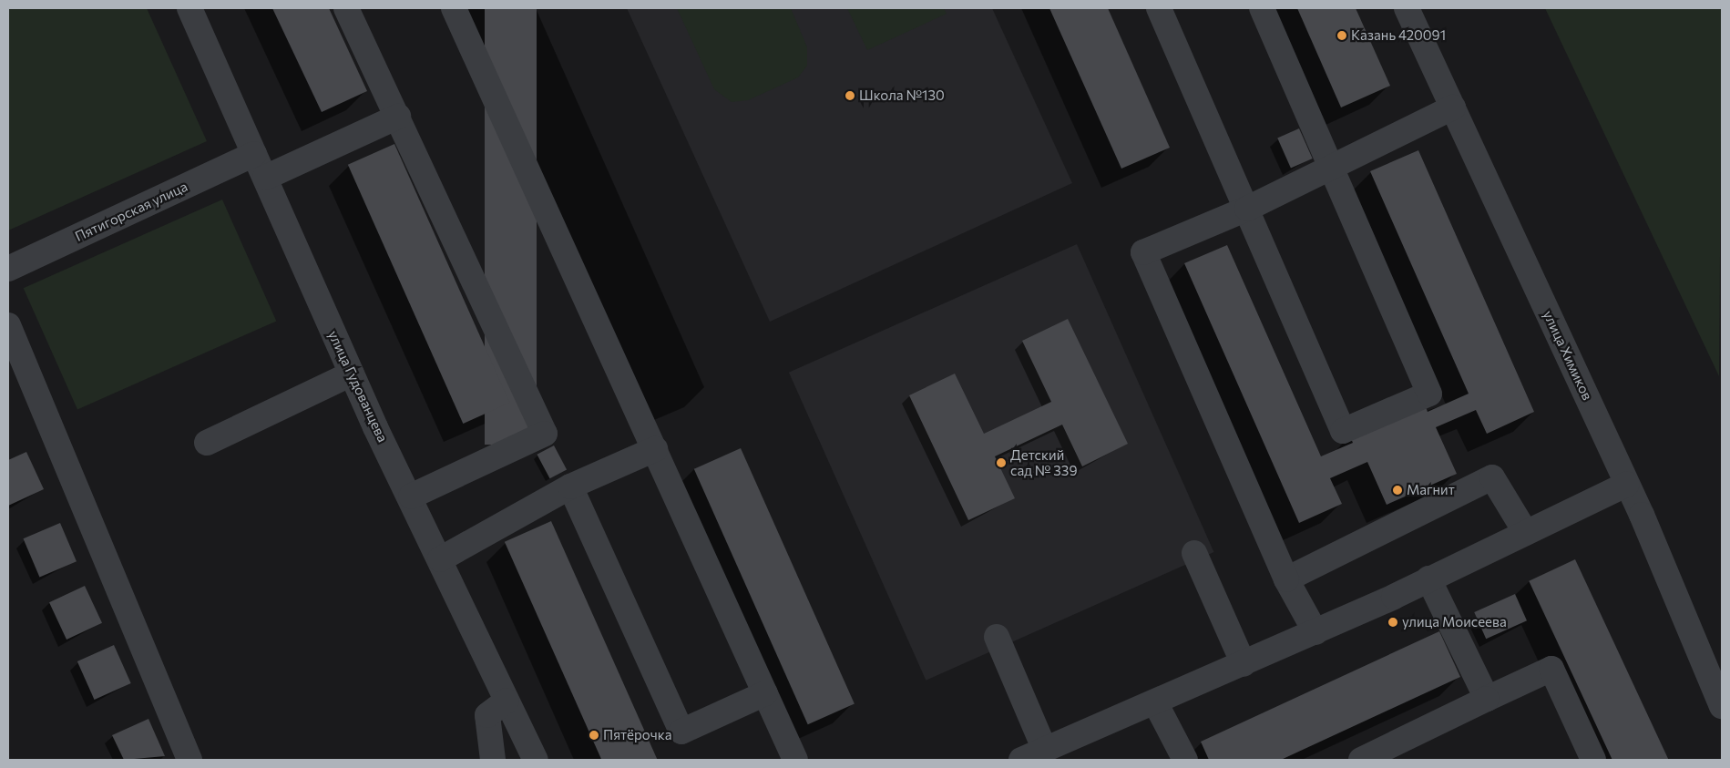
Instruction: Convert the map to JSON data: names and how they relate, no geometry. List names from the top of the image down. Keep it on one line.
{"streets":{"street":["Пятигорская улица","улица Химиков","улица Гудованцева"]},"crossings":[["Пятигорская улица","улица Гудованцева"]],"places":["Казань 420091","Школа №130","Детский сад № 339","Магнит","улица Моисеева","Пятёрочка"]}
